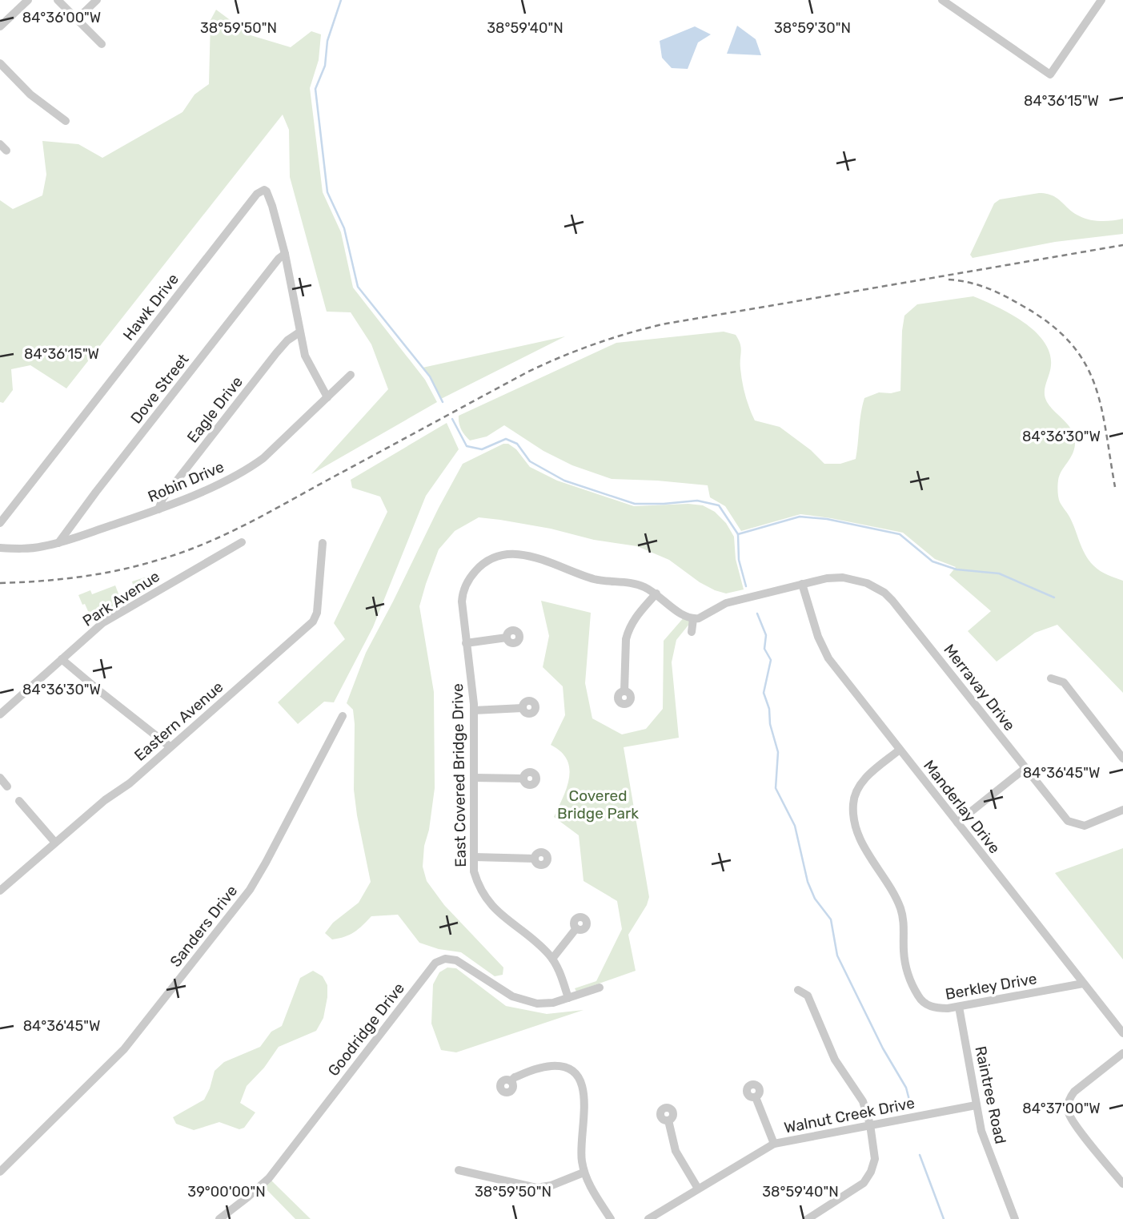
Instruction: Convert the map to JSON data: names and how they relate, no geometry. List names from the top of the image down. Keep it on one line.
{"streets":{"street":["Hawk Drive","Dove Street","Eagle Drive","Robin Drive","Park Avenue","Merravay Drive","Eastern Avenue","East Covered Bridge Drive","Manderlay Drive","Sanders Drive","Berkley Drive","Goodridge Drive","Raintree Road","Walnut Creek Drive"]},"crossings":[["Hawk Drive","Dove Street"],["Dove Street","Robin Drive"],["Eagle Drive","Robin Drive"],["Merravay Drive","Manderlay Drive"],["East Covered Bridge Drive","Goodridge Drive"],["Manderlay Drive","Berkley Drive"],["Berkley Drive","Raintree Road"],["Raintree Road","Walnut Creek Drive"]],"parks":["Covered Bridge Park"],"coordinates":["84°36'00\"W","38°59'50\"N","38°59'40\"N","38°59'30\"N","84°36'15\"W","84°36'30\"W","84°36'45\"W","84°37'00\"W","39°00'00\"N"]}
